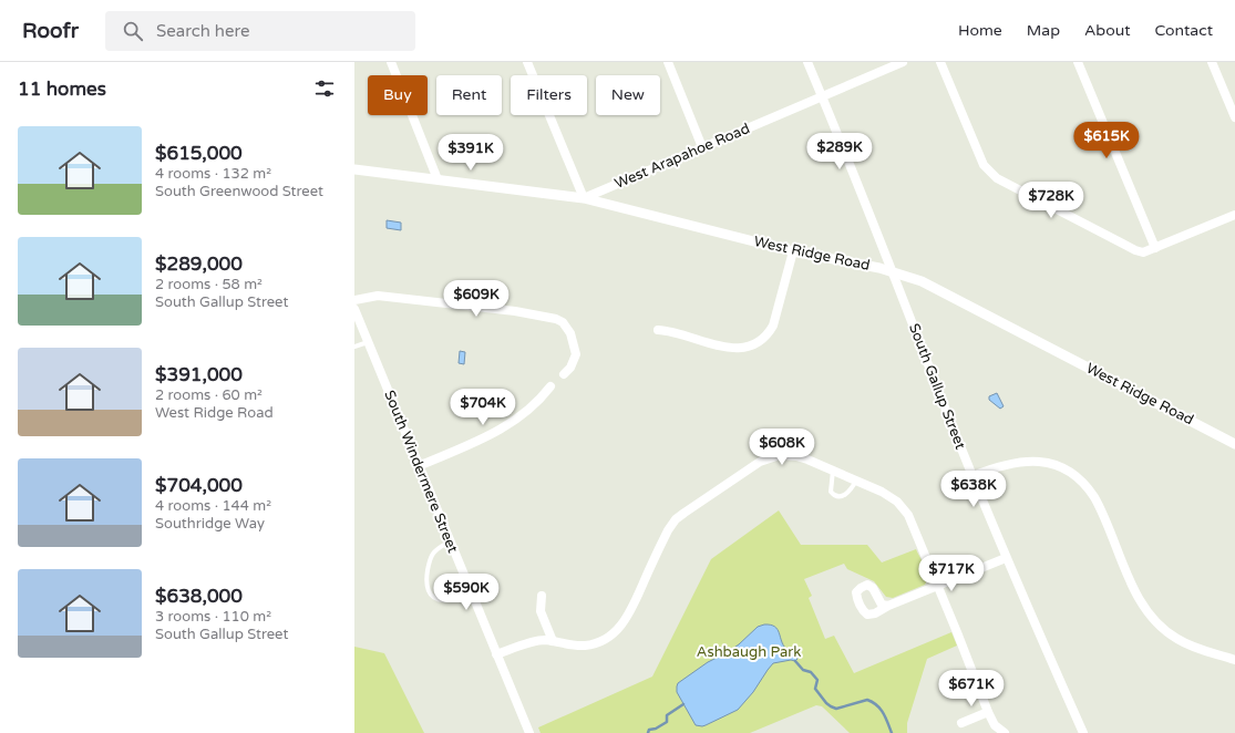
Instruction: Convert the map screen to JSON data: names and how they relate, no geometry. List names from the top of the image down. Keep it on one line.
{"streets":{"street":["West Arapahoe Road","West Ridge Road","South Gallup Street","South Windermere Street"]},"crossings":[["West Arapahoe Road","West Ridge Road"],["West Arapahoe Road","South Gallup Street"],["West Ridge Road","South Gallup Street"]],"parks":["Ashbaugh Park"],"page":{"header":"Roofr","search":"Search here","nav":["Home","Map","About","Contact"],"heading":"11 homes","chip":["Buy","Rent","Filters","New"],"list":[{"name":"$615,000","note":"4 rooms · 132 m² · South Greenwood Street"},{"name":"$289,000","note":"2 rooms · 58 m² · South Gallup Street"},{"name":"$391,000","note":"2 rooms · 60 m² · West Ridge Road"},{"name":"$704,000","note":"4 rooms · 144 m² · Southridge Way"},{"name":"$638,000","note":"3 rooms · 110 m² · South Gallup Street"}],"price":["$615K","$289K","$391K","$728K","$609K","$704K","$608K","$638K","$717K","$590K","$671K"]}}
